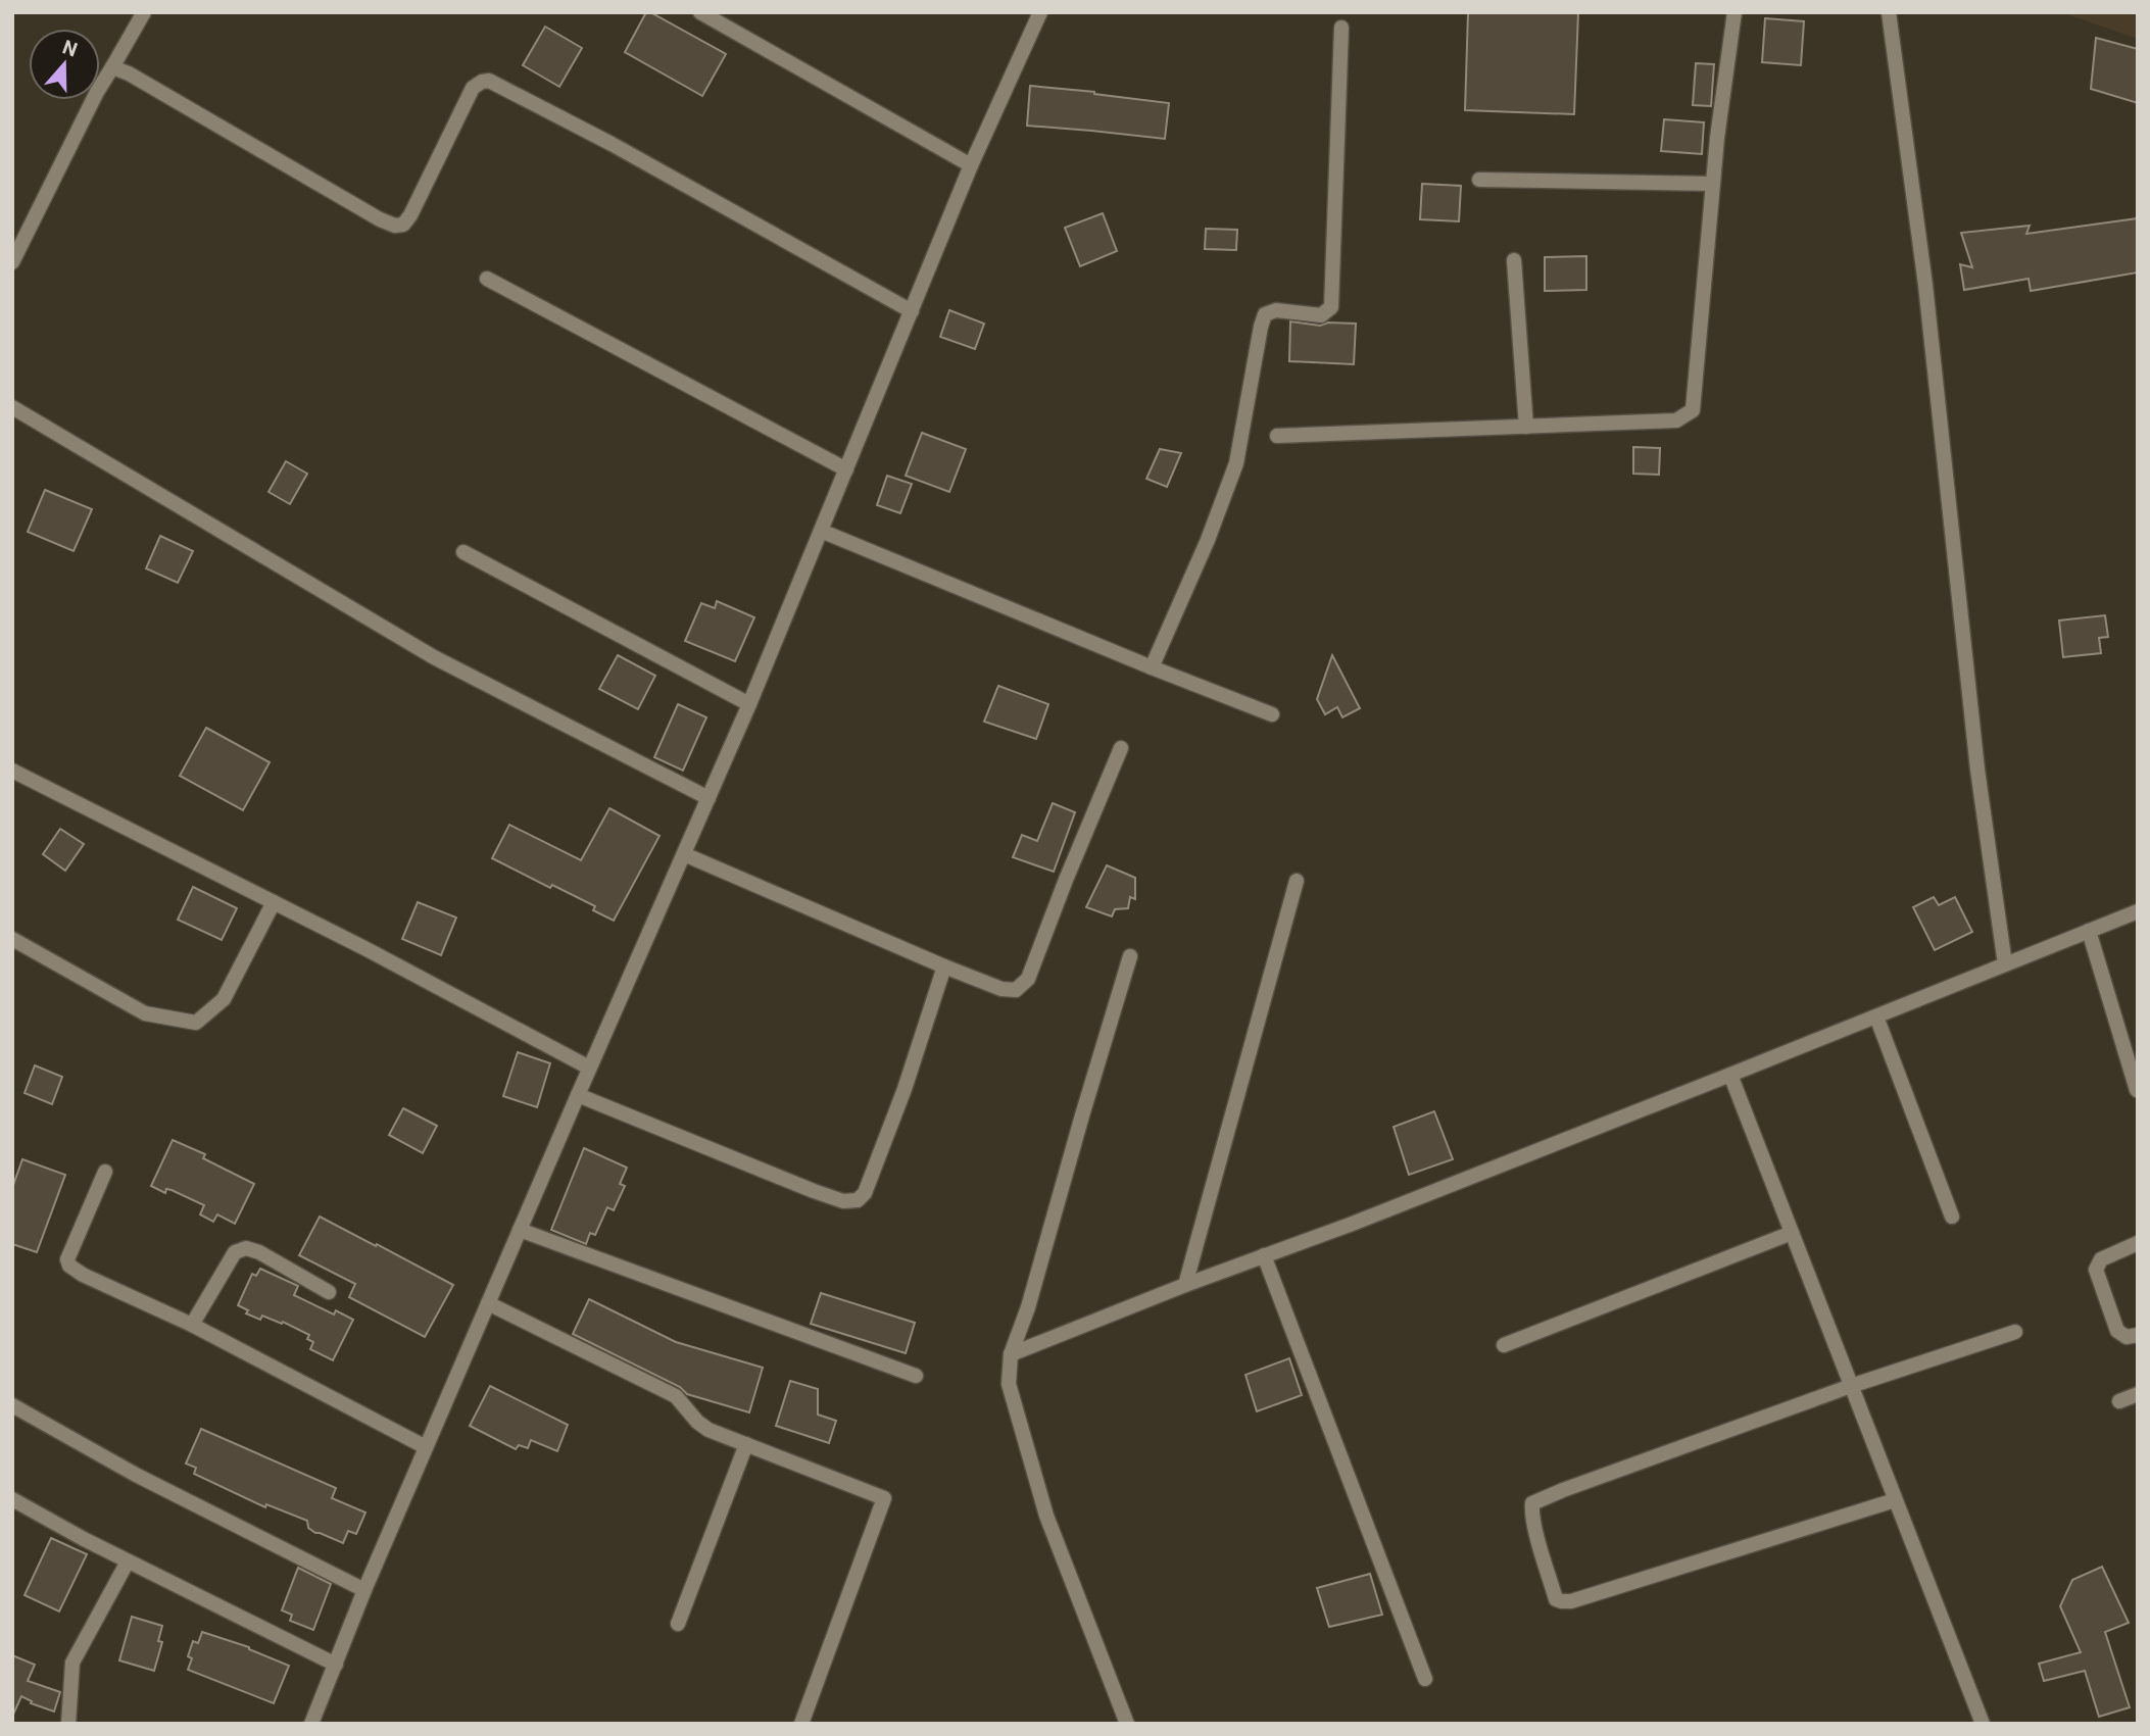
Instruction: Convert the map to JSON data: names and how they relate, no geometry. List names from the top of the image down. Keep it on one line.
{"north":"top"}
